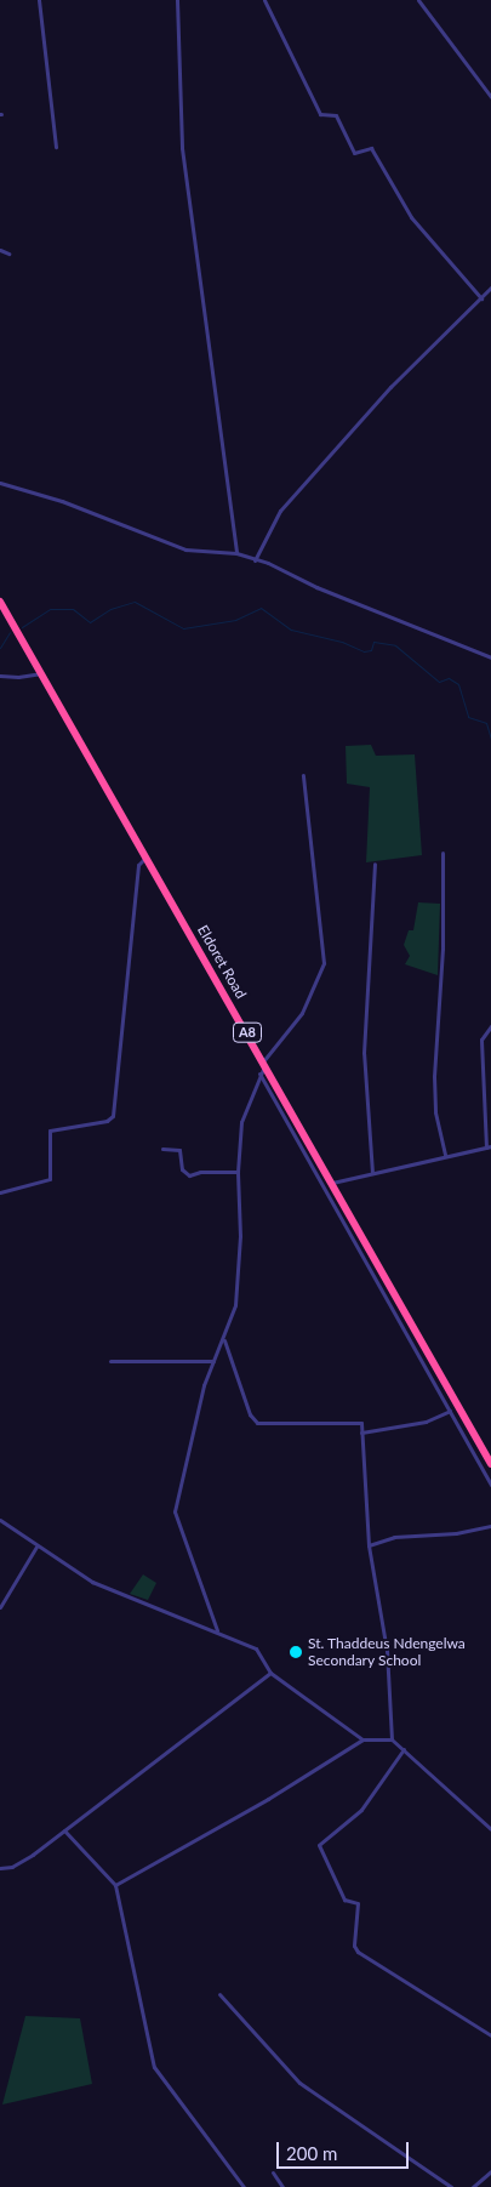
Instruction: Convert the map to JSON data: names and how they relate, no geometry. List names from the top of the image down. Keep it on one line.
{"streets":{"highway":["Eldoret Road","A8"]},"places":["St. Thaddeus Ndengelwa Secondary School"],"scale_bar":"200 m"}
